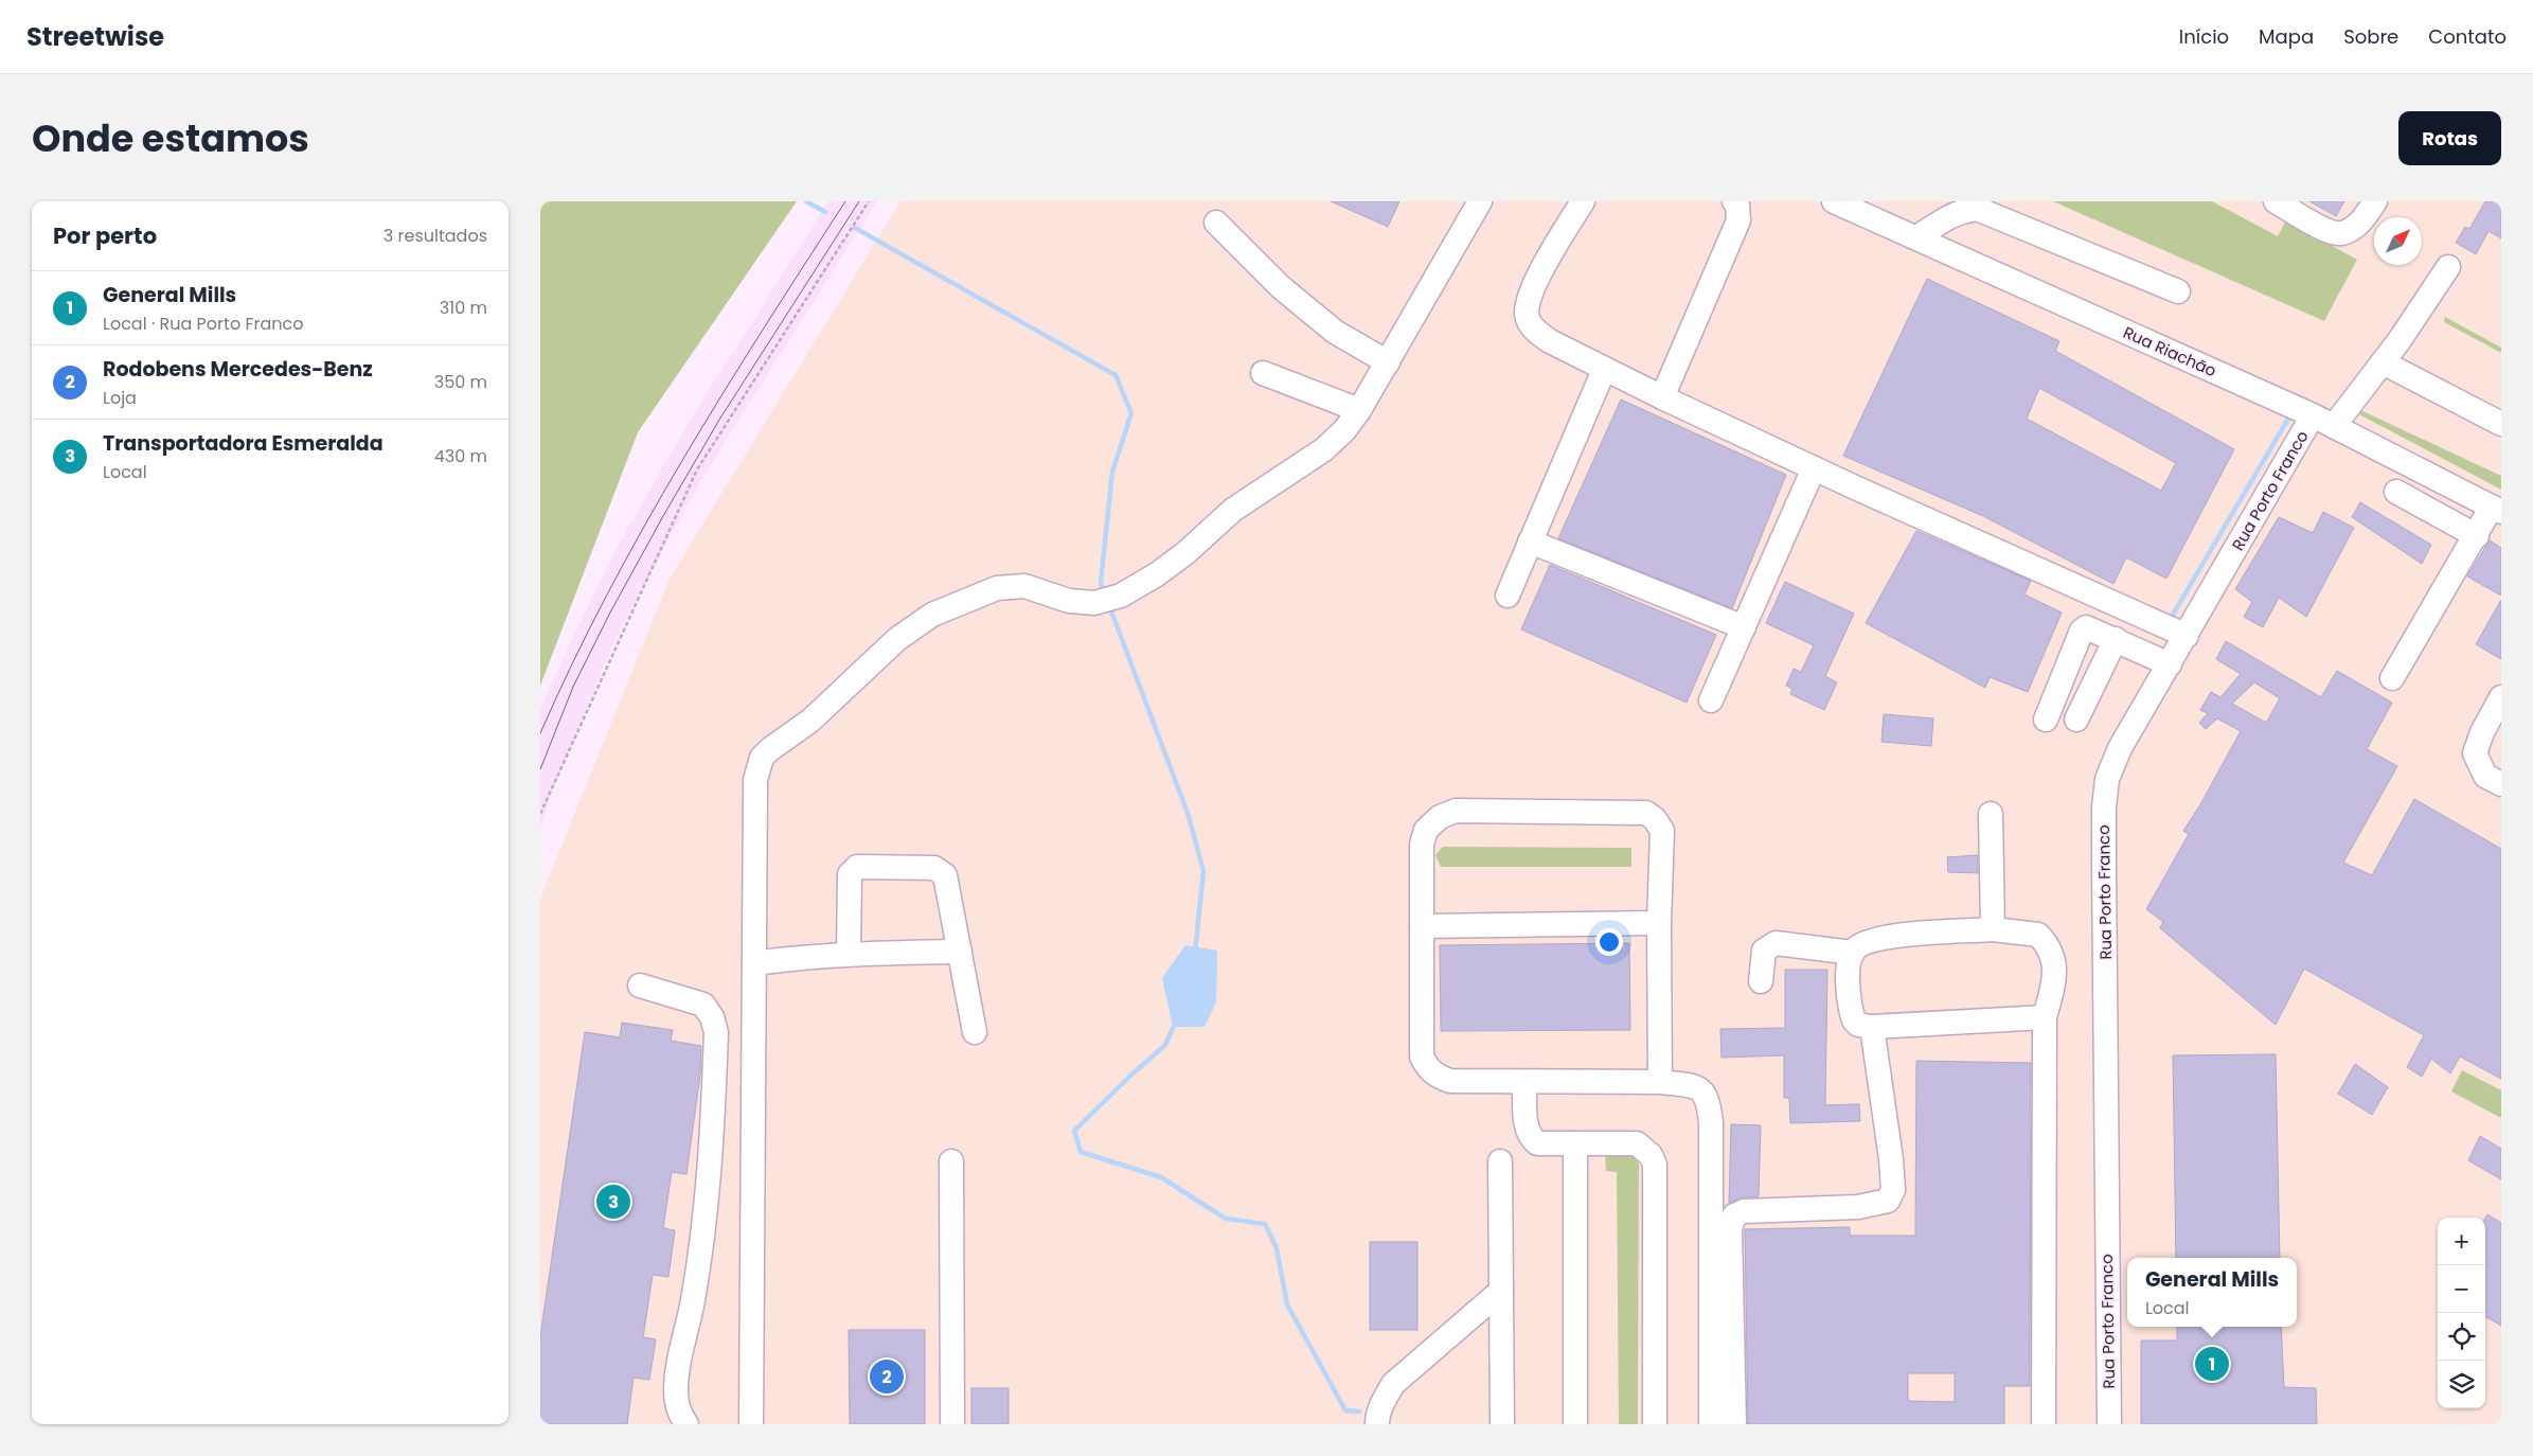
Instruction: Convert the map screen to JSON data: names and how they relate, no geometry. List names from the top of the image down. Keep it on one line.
{"streets":{"street":["Rua Riachão","Rua Porto Franco"]},"crossings":[["Rua Riachão","Rua Porto Franco"]],"north":"top right","page":{"header":"Streetwise","nav":["Início","Mapa","Sobre","Contato"],"title":"Onde estamos","buttons":"Rotas","heading":["Por perto","3 resultados"],"list":[{"mark":"1","name":"General Mills","note":"Local · Rua Porto Franco","value":"310 m"},{"mark":"2","name":"Rodobens Mercedes-Benz","note":"Loja","value":"350 m"},{"mark":"3","name":"Transportadora Esmeralda","note":"Local","value":"430 m"}],"pins":["3","1","2"],"map_buttons":["+","−"],"popup":["General Mills","Local"]}}
